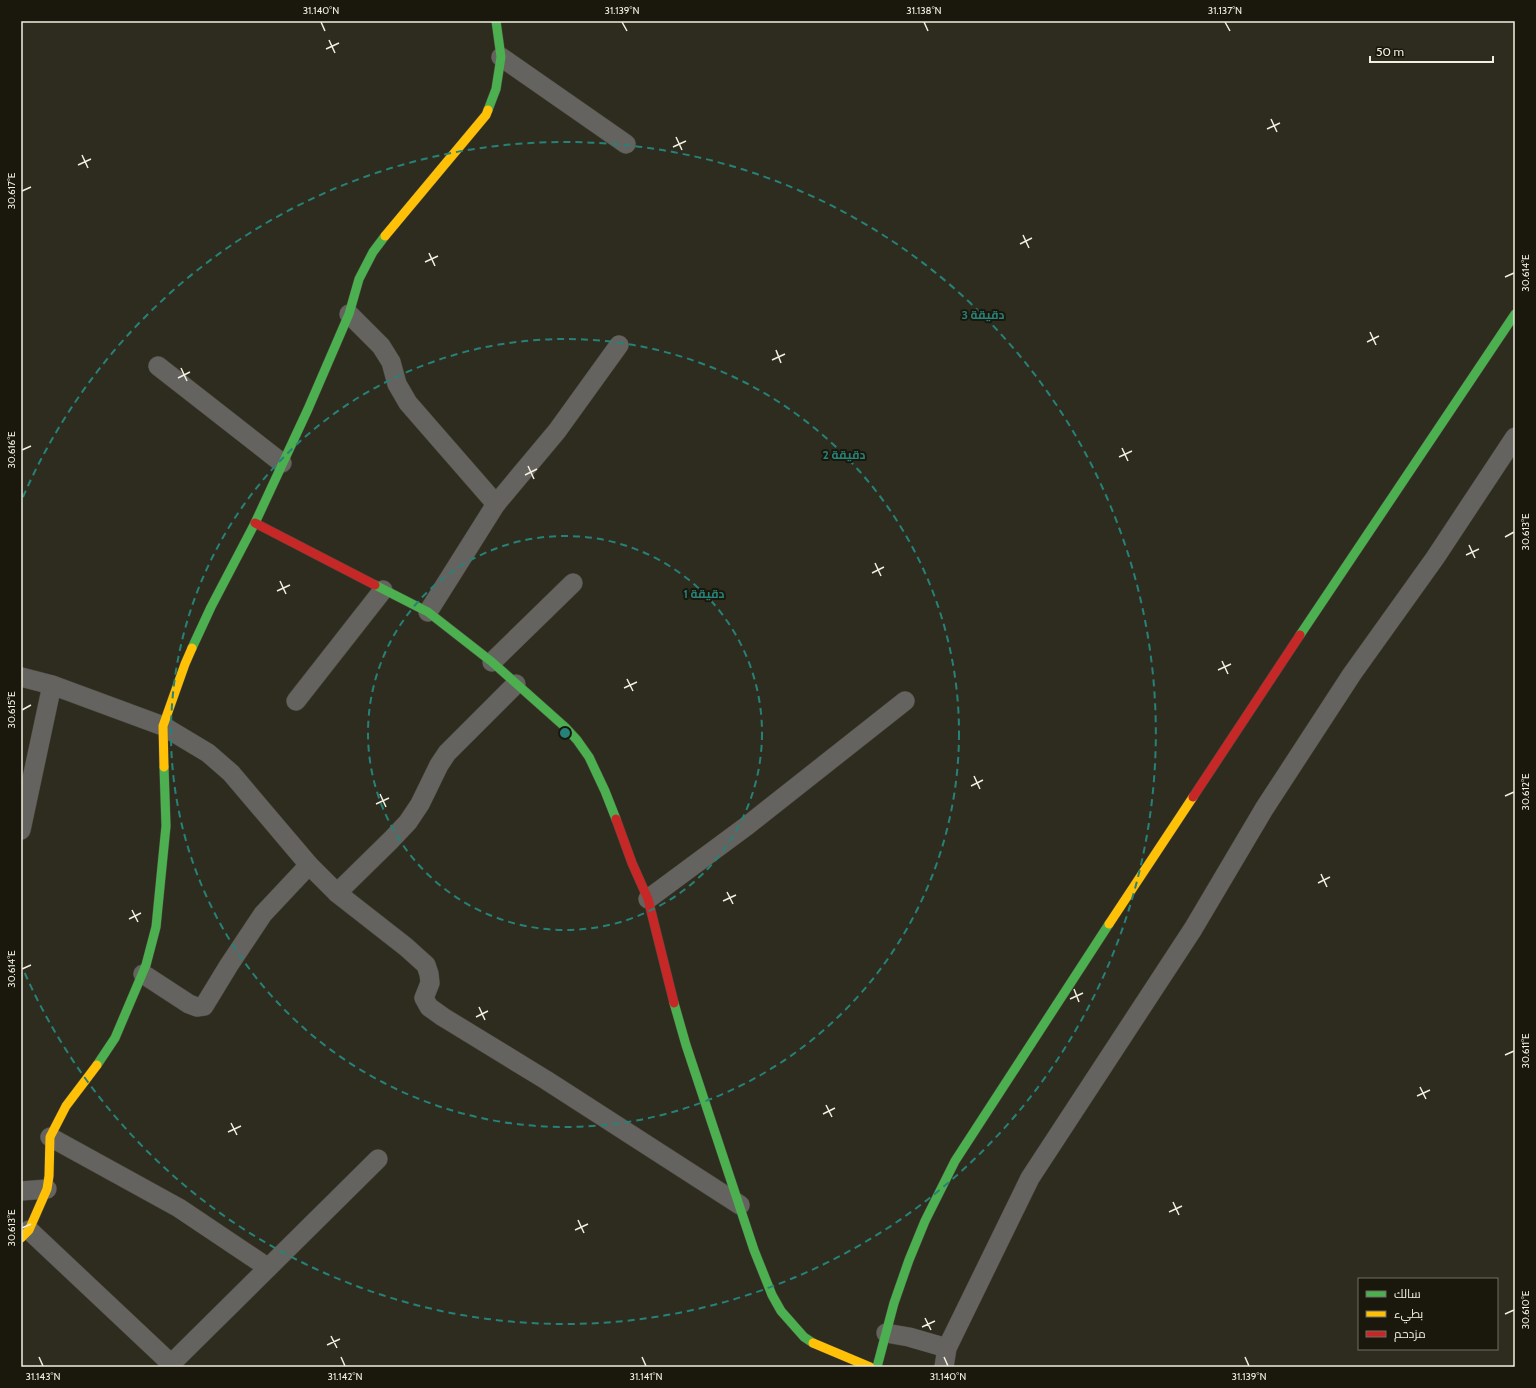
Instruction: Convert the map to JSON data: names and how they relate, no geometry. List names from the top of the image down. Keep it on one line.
{"legend":["سالك","بطيء","مزدحم"],"scale_bar":"50 m","coordinates":["31.140°N","31.139°N","31.138°N","31.137°N","30.617°E","30.614°E","30.616°E","30.613°E","30.615°E","30.612°E","30.611°E","30.610°E","31.143°N","31.142°N","31.141°N"],"rings":["3 دقيقة","2 دقيقة","1 دقيقة"]}
